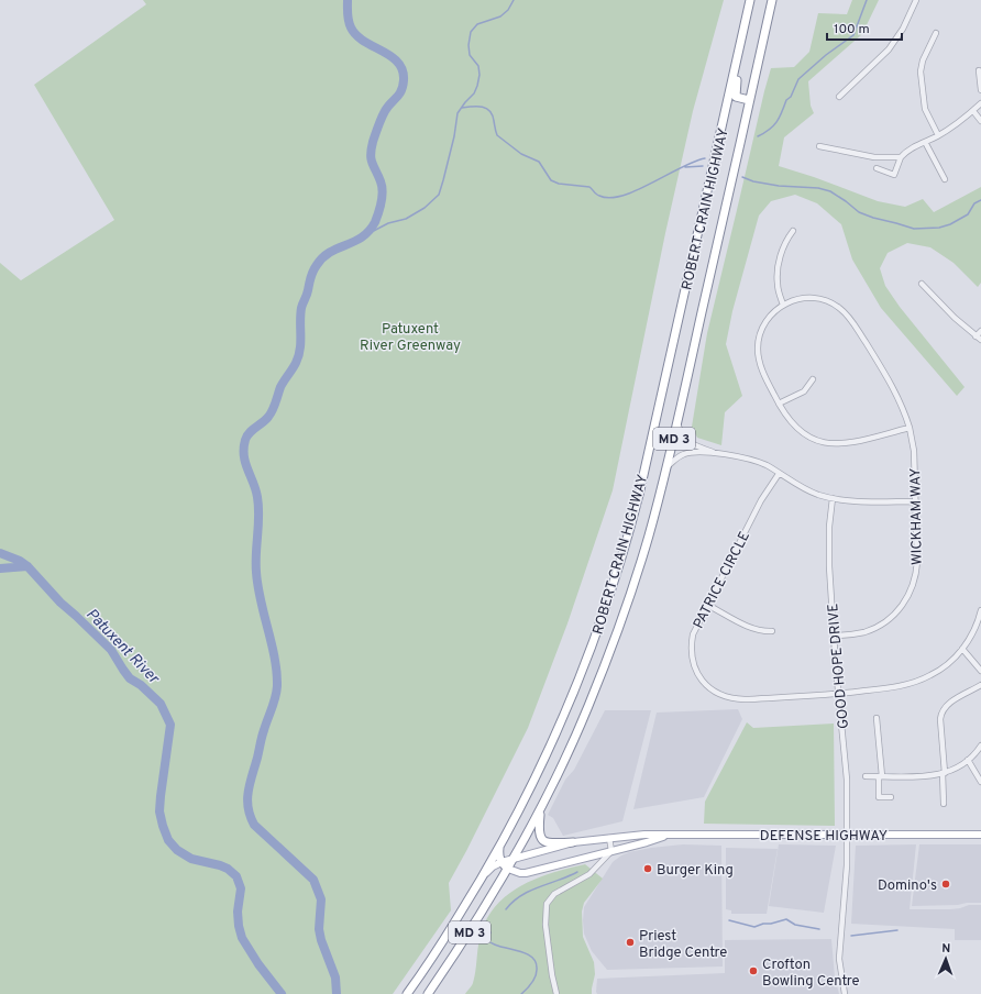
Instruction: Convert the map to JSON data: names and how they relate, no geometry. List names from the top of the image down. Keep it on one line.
{"streets":{"highway":["ROBERT CRAIN HIGHWAY","MD 3"],"main road":["DEFENSE HIGHWAY"],"street":["WICKHAM WAY","PATRICE CIRCLE","GOOD HOPE DRIVE"]},"crossings":[["ROBERT CRAIN HIGHWAY","DEFENSE HIGHWAY"],["WICKHAM WAY","GOOD HOPE DRIVE"],["PATRICE CIRCLE","GOOD HOPE DRIVE"],["GOOD HOPE DRIVE","DEFENSE HIGHWAY"]],"water":["Patuxent River"],"parks":["Patuxent River Greenway"],"places":["Burger King","Domino's","Priest Bridge Centre","Crofton Bowling Centre"],"scale_bar":"100 m","north":"top"}
